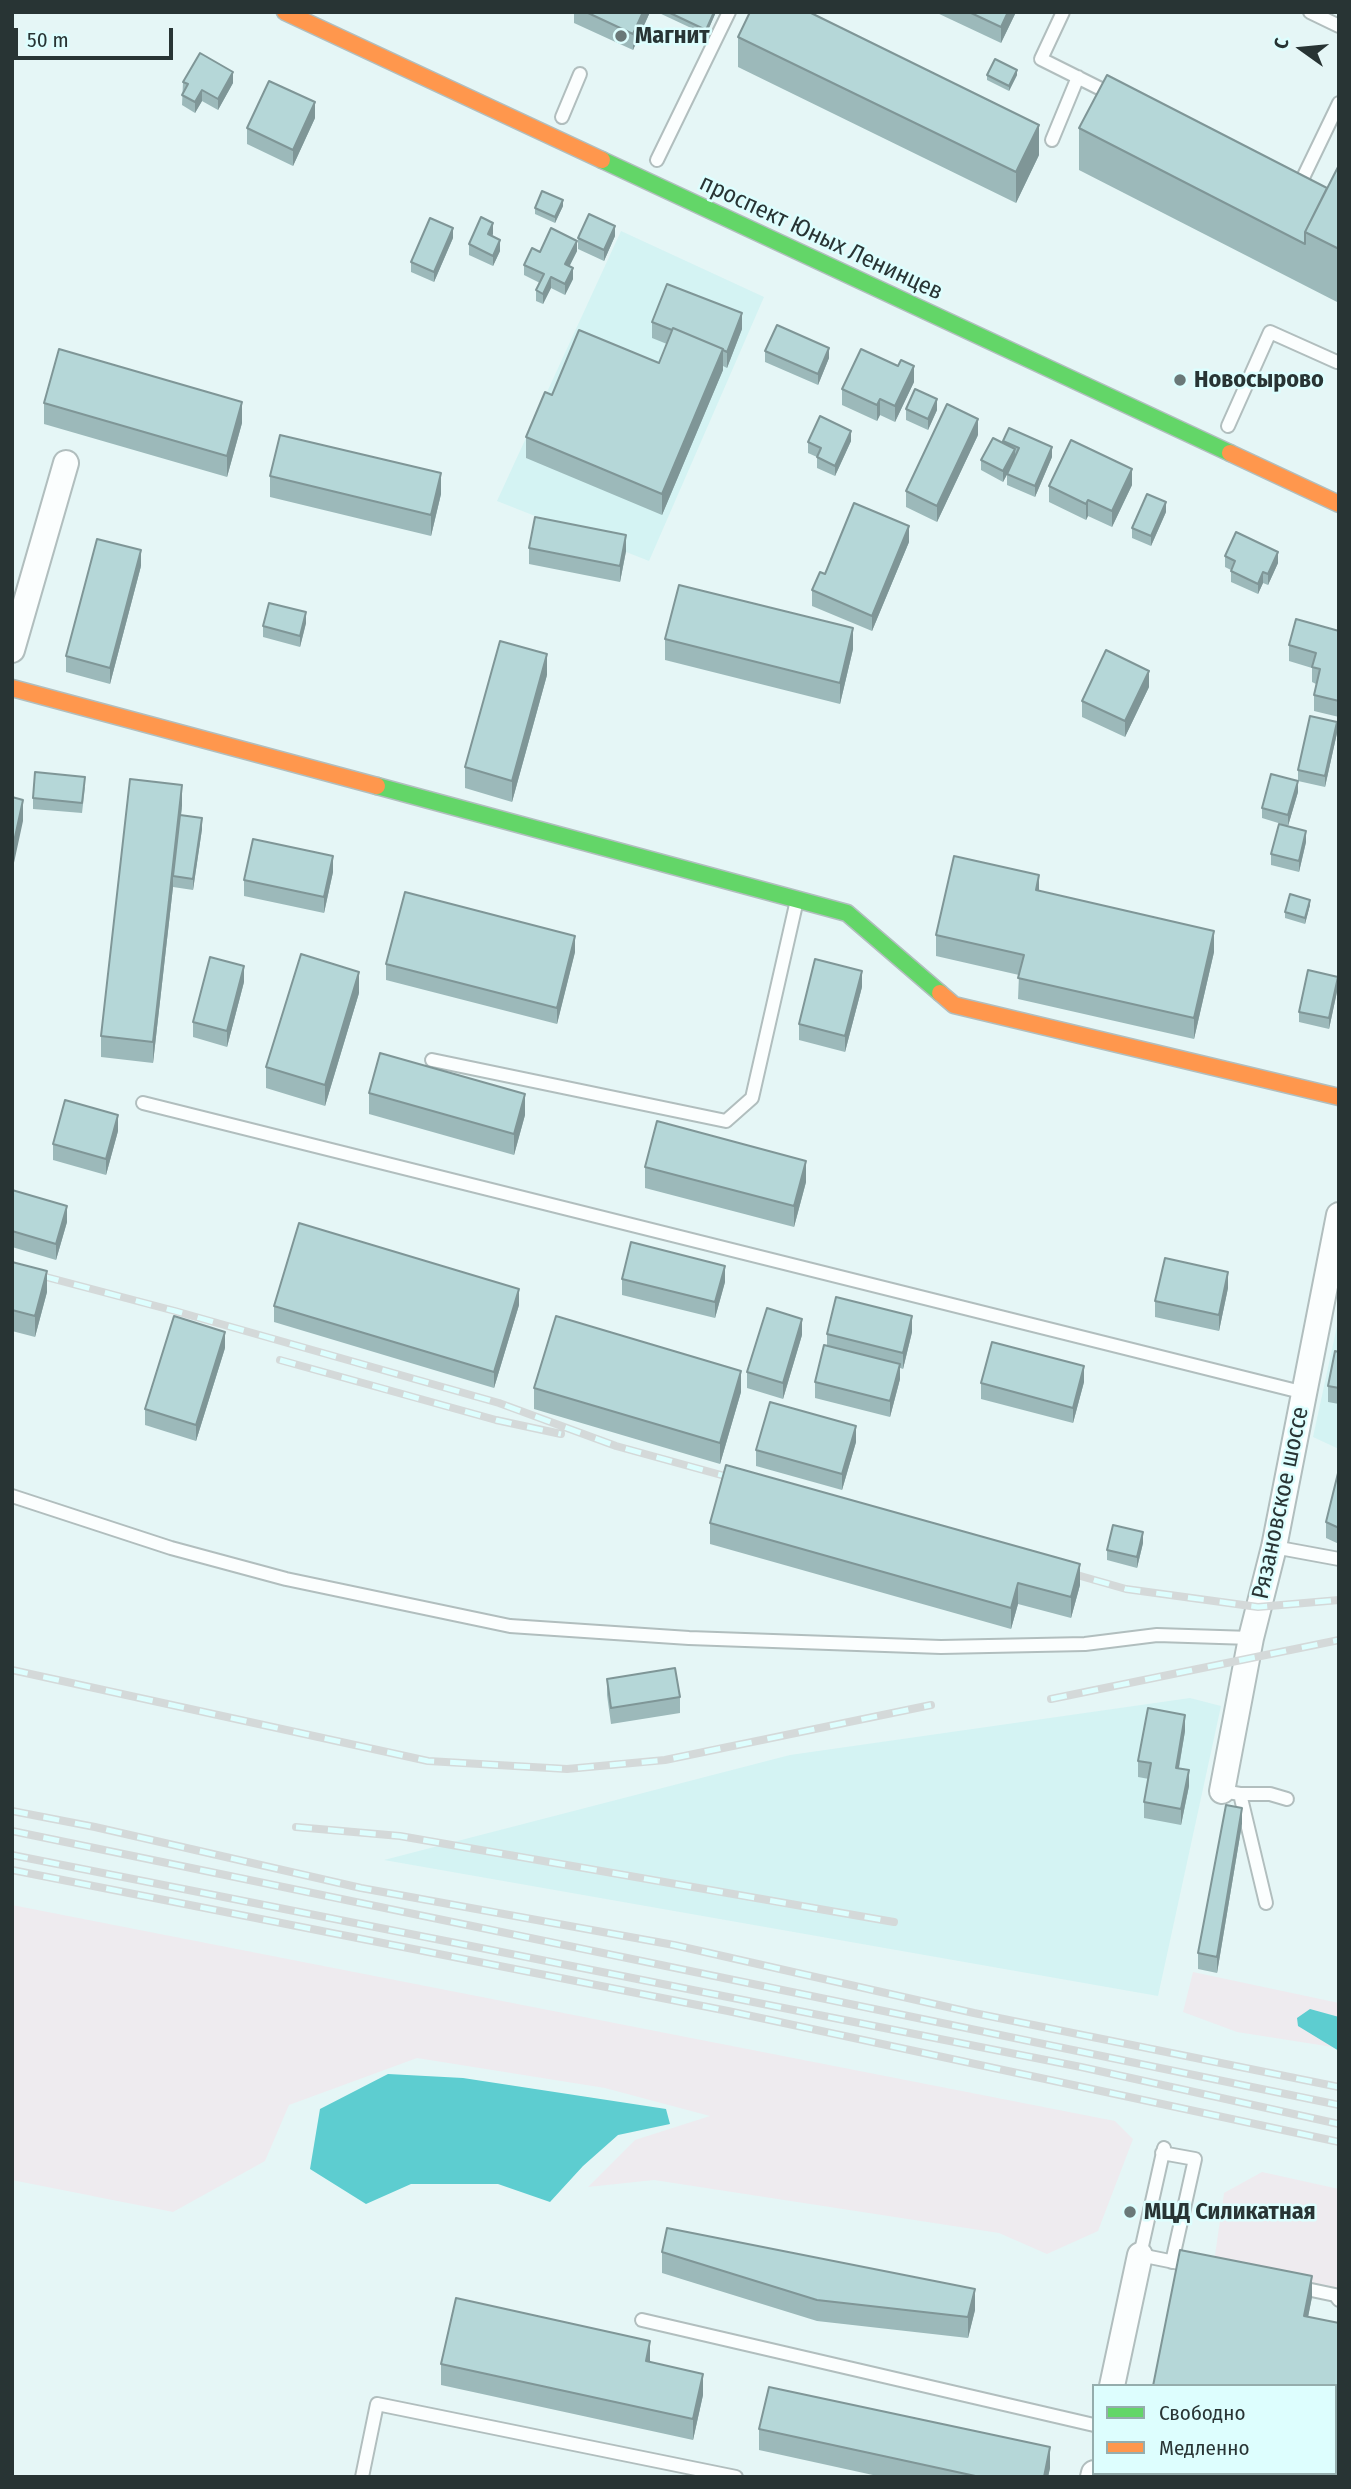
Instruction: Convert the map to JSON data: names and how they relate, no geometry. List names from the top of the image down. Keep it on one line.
{"streets":{"street":["проспект Юных Ленинцев","Рязановское шоссе"]},"places":["Магнит","Новосырово","МЦД Силикатная"],"legend":["Свободно","Медленно"],"scale_bar":"50 m","north":"left"}
